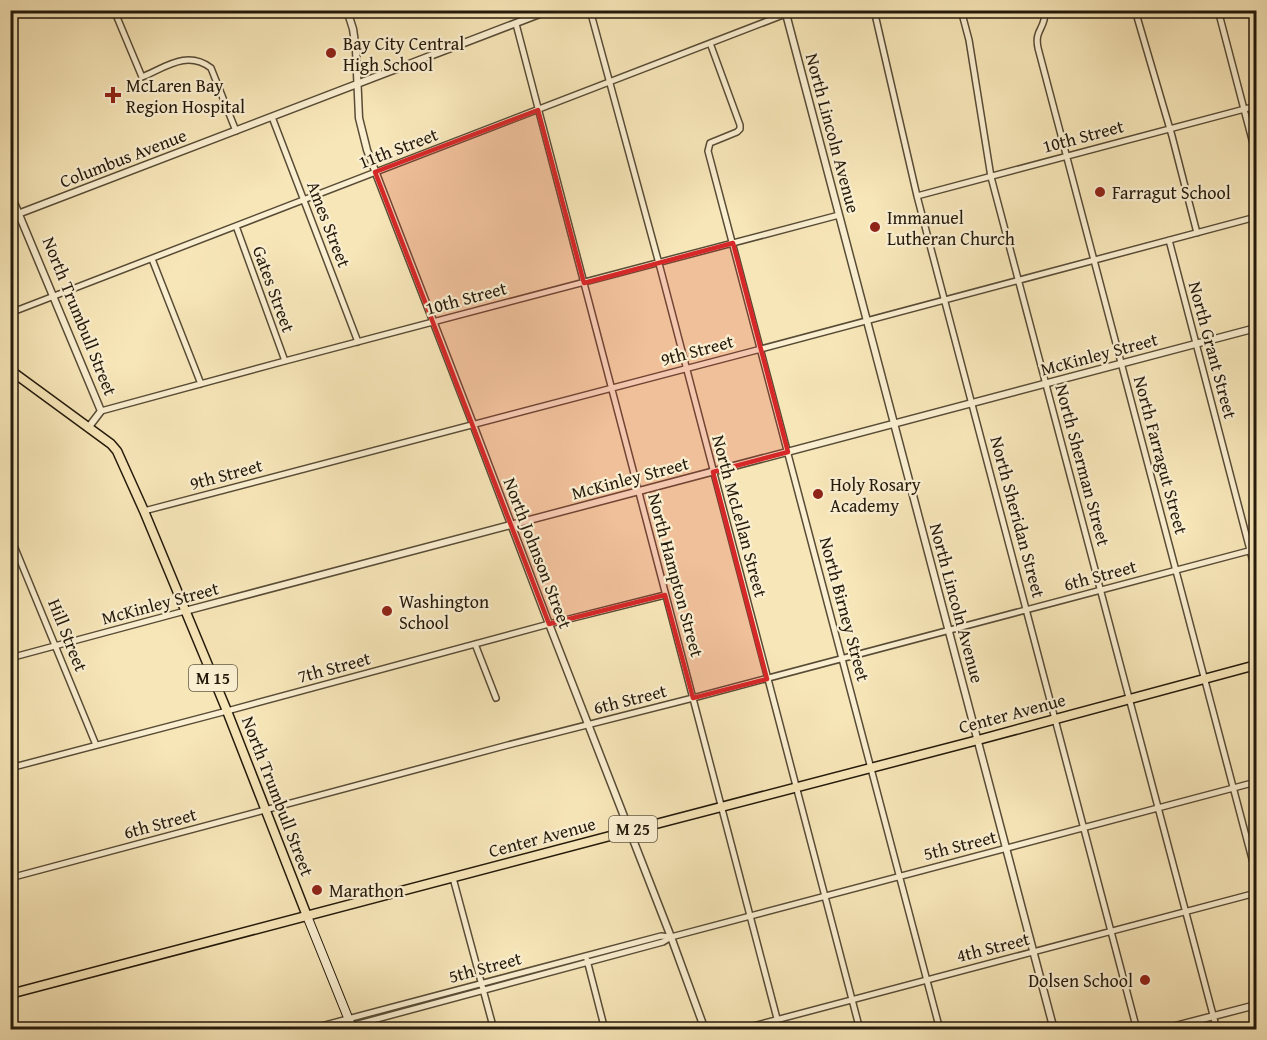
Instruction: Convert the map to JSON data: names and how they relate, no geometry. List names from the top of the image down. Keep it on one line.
{"streets":{"main road":["North Trumbull Street","M 15","Center Avenue","M 25"],"street":["North Lincoln Avenue","10th Street","11th Street","Columbus Avenue","Ames Street","Gates Street","9th Street","North Grant Street","McKinley Street","North Farragut Street","North Sherman Street","North McLellan Street","North Sheridan Street","North Johnson Street","North Hampton Street","6th Street","North Birney Street","Hill Street","7th Street","5th Street","4th Street"]},"crossings":[["North Lincoln Avenue","10th Street"],["North Lincoln Avenue","11th Street"],["North Lincoln Avenue","9th Street"],["North Lincoln Avenue","McKinley Street"],["North Lincoln Avenue","6th Street"],["North Lincoln Avenue","Center Avenue"],["North Lincoln Avenue","5th Street"],["North Lincoln Avenue","4th Street"],["10th Street","Ames Street"],["10th Street","Gates Street"],["10th Street","North Trumbull Street"],["10th Street","North Farragut Street"],["10th Street","North Sherman Street"],["10th Street","North McLellan Street"],["10th Street","North Sheridan Street"],["10th Street","North Johnson Street"],["10th Street","North Hampton Street"],["10th Street","North Birney Street"],["11th Street","Ames Street"],["11th Street","Gates Street"],["11th Street","North Trumbull Street"],["11th Street","North McLellan Street"],["11th Street","North Johnson Street"],["11th Street","North Hampton Street"],["11th Street","North Birney Street"],["Columbus Avenue","Ames Street"],["Columbus Avenue","North Trumbull Street"],["Columbus Avenue","North Johnson Street"],["Columbus Avenue","North Hampton Street"],["North Trumbull Street","9th Street"],["North Trumbull Street","McKinley Street"],["North Trumbull Street","6th Street"],["North Trumbull Street","7th Street"],["North Trumbull Street","M 15"],["North Trumbull Street","Center Avenue"],["North Trumbull Street","5th Street"],["9th Street","North Grant Street"],["9th Street","North Farragut Street"],["9th Street","North Sherman Street"],["9th Street","North McLellan Street"],["9th Street","North Sheridan Street"],["9th Street","North Johnson Street"],["9th Street","North Hampton Street"],["9th Street","North Birney Street"],["North Grant Street","McKinley Street"],["North Grant Street","6th Street"],["McKinley Street","North Farragut Street"],["McKinley Street","North Sherman Street"],["McKinley Street","North McLellan Street"],["McKinley Street","North Sheridan Street"],["McKinley Street","North Johnson Street"],["McKinley Street","North Hampton Street"],["McKinley Street","North Birney Street"],["McKinley Street","Hill Street"],["North Farragut Street","6th Street"],["North Farragut Street","Center Avenue"],["North Farragut Street","5th Street"],["North Sherman Street","6th Street"],["North Sherman Street","Center Avenue"],["North Sherman Street","5th Street"],["North Sherman Street","4th Street"],["North McLellan Street","6th Street"],["North McLellan Street","Center Avenue"],["North McLellan Street","5th Street"],["North McLellan Street","4th Street"],["North Sheridan Street","6th Street"],["North Sheridan Street","Center Avenue"],["North Sheridan Street","5th Street"],["North Sheridan Street","4th Street"],["North Johnson Street","6th Street"],["North Johnson Street","7th Street"],["North Johnson Street","Center Avenue"],["North Johnson Street","5th Street"],["North Hampton Street","6th Street"],["North Hampton Street","7th Street"],["North Hampton Street","Center Avenue"],["North Hampton Street","5th Street"],["North Hampton Street","4th Street"],["6th Street","North Birney Street"],["North Birney Street","Center Avenue"],["North Birney Street","5th Street"],["North Birney Street","4th Street"],["Hill Street","7th Street"]],"places":{"other":["Bay City Central High School","Farragut School","Immanuel Lutheran Church","Holy Rosary Academy","Washington School","Marathon","Dolsen School"],"health":["McLaren Bay Region Hospital"]}}
